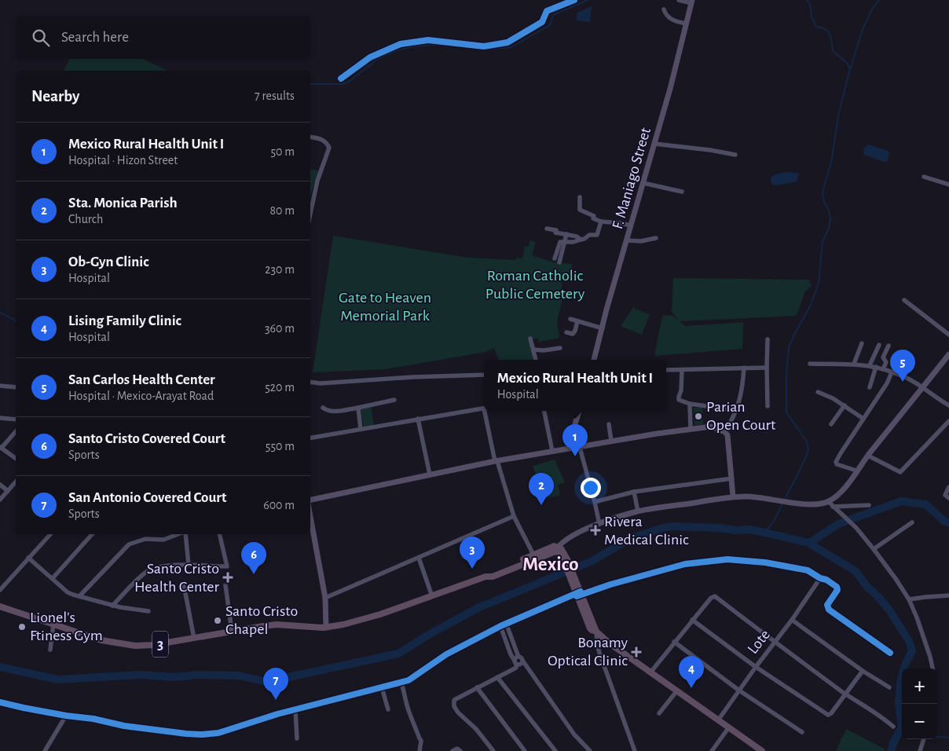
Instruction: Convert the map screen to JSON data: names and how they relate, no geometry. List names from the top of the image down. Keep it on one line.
{"streets":{"highway":["3"],"main road":["F. Maniago Street"],"street":["Lote"]},"districts":["Mexico"],"parks":["Roman Catholic Public Cemetery","Gate to Heaven Memorial Park"],"places":{"other":["Parian Open Court","Santo Cristo Chapel","Lionel's Ftiness Gym"],"health":["Rivera Medical Clinic","Santo Cristo Health Center","Bonamy Optical Clinic"]},"page":{"search":"Search here","heading":["Nearby","7 results"],"list":[{"mark":"1","name":"Mexico Rural Health Unit I","note":"Hospital · Hizon Street","value":"50 m"},{"mark":"2","name":"Sta. Monica Parish","note":"Church","value":"80 m"},{"mark":"3","name":"Ob-Gyn Clinic","note":"Hospital","value":"230 m"},{"mark":"4","name":"Lising Family Clinic","note":"Hospital","value":"360 m"},{"mark":"5","name":"San Carlos Health Center","note":"Hospital · Mexico-Arayat Road","value":"520 m"},{"mark":"6","name":"Santo Cristo Covered Court","note":"Sports","value":"550 m"},{"mark":"7","name":"San Antonio Covered Court","note":"Sports","value":"600 m"}],"pins":["5","1","2","3","6","4","7"],"popup":["Mexico Rural Health Unit I","Hospital"],"map_buttons":["+","−"]}}
